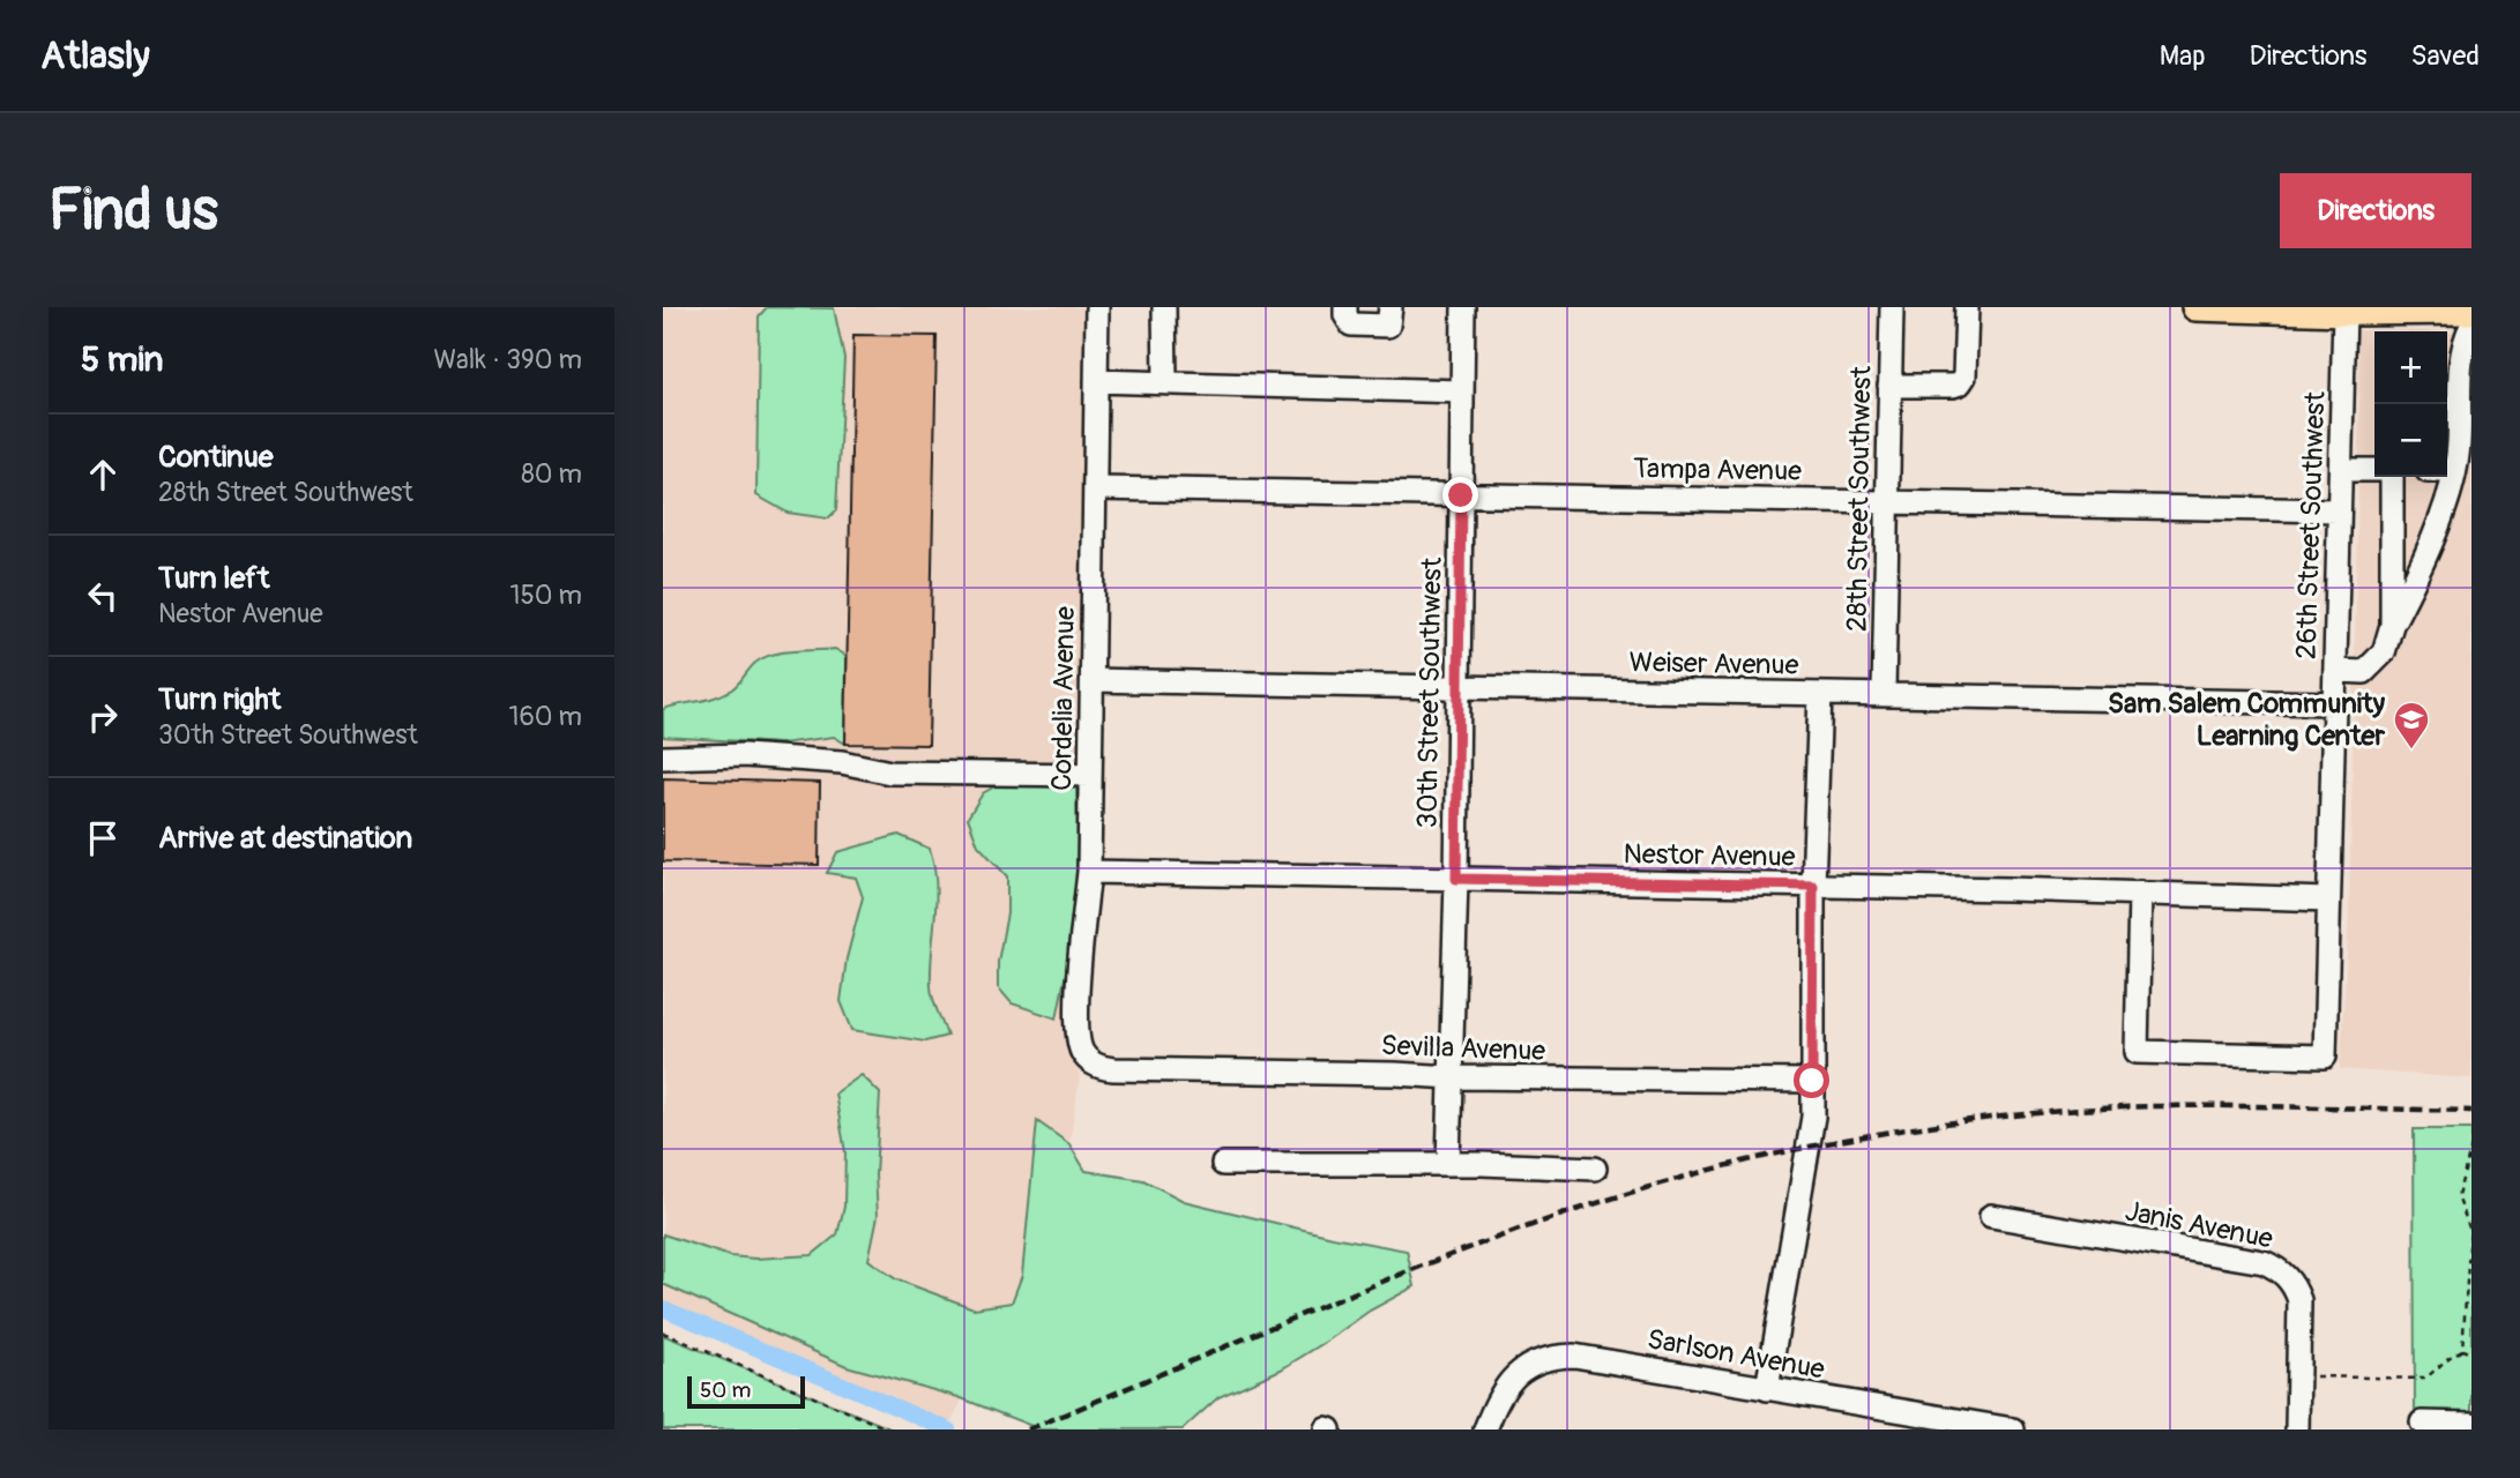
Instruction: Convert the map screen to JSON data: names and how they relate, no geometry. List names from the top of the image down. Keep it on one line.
{"streets":{"street":["Tampa Avenue","28th Street Southwest","26th Street Southwest","Weiser Avenue","30th Street Southwest","Cordelia Avenue","Nestor Avenue","Sevilla Avenue","Janis Avenue","Sarlson Avenue"]},"crossings":[["Tampa Avenue","28th Street Southwest"],["Tampa Avenue","26th Street Southwest"],["Tampa Avenue","30th Street Southwest"],["Tampa Avenue","Cordelia Avenue"],["28th Street Southwest","Weiser Avenue"],["26th Street Southwest","Weiser Avenue"],["26th Street Southwest","Nestor Avenue"],["Weiser Avenue","30th Street Southwest"],["Weiser Avenue","Cordelia Avenue"],["30th Street Southwest","Nestor Avenue"],["30th Street Southwest","Sevilla Avenue"],["Cordelia Avenue","Nestor Avenue"],["Cordelia Avenue","Sevilla Avenue"]],"places":{"school or university":["Sam Salem Community Learning Center"]},"scale_bar":"50 m","page":{"header":"Atlasly","nav":["Map","Directions","Saved"],"buttons":"Directions","title":"Find us","heading":["5 min","Walk · 390 m"],"map_buttons":["+","−"],"list":[["Continue","28th Street Southwest","80 m"],["Turn left","Nestor Avenue","150 m"],["Turn right","30th Street Southwest","160 m"],"Arrive at destination"],"scale":"50 m"}}
